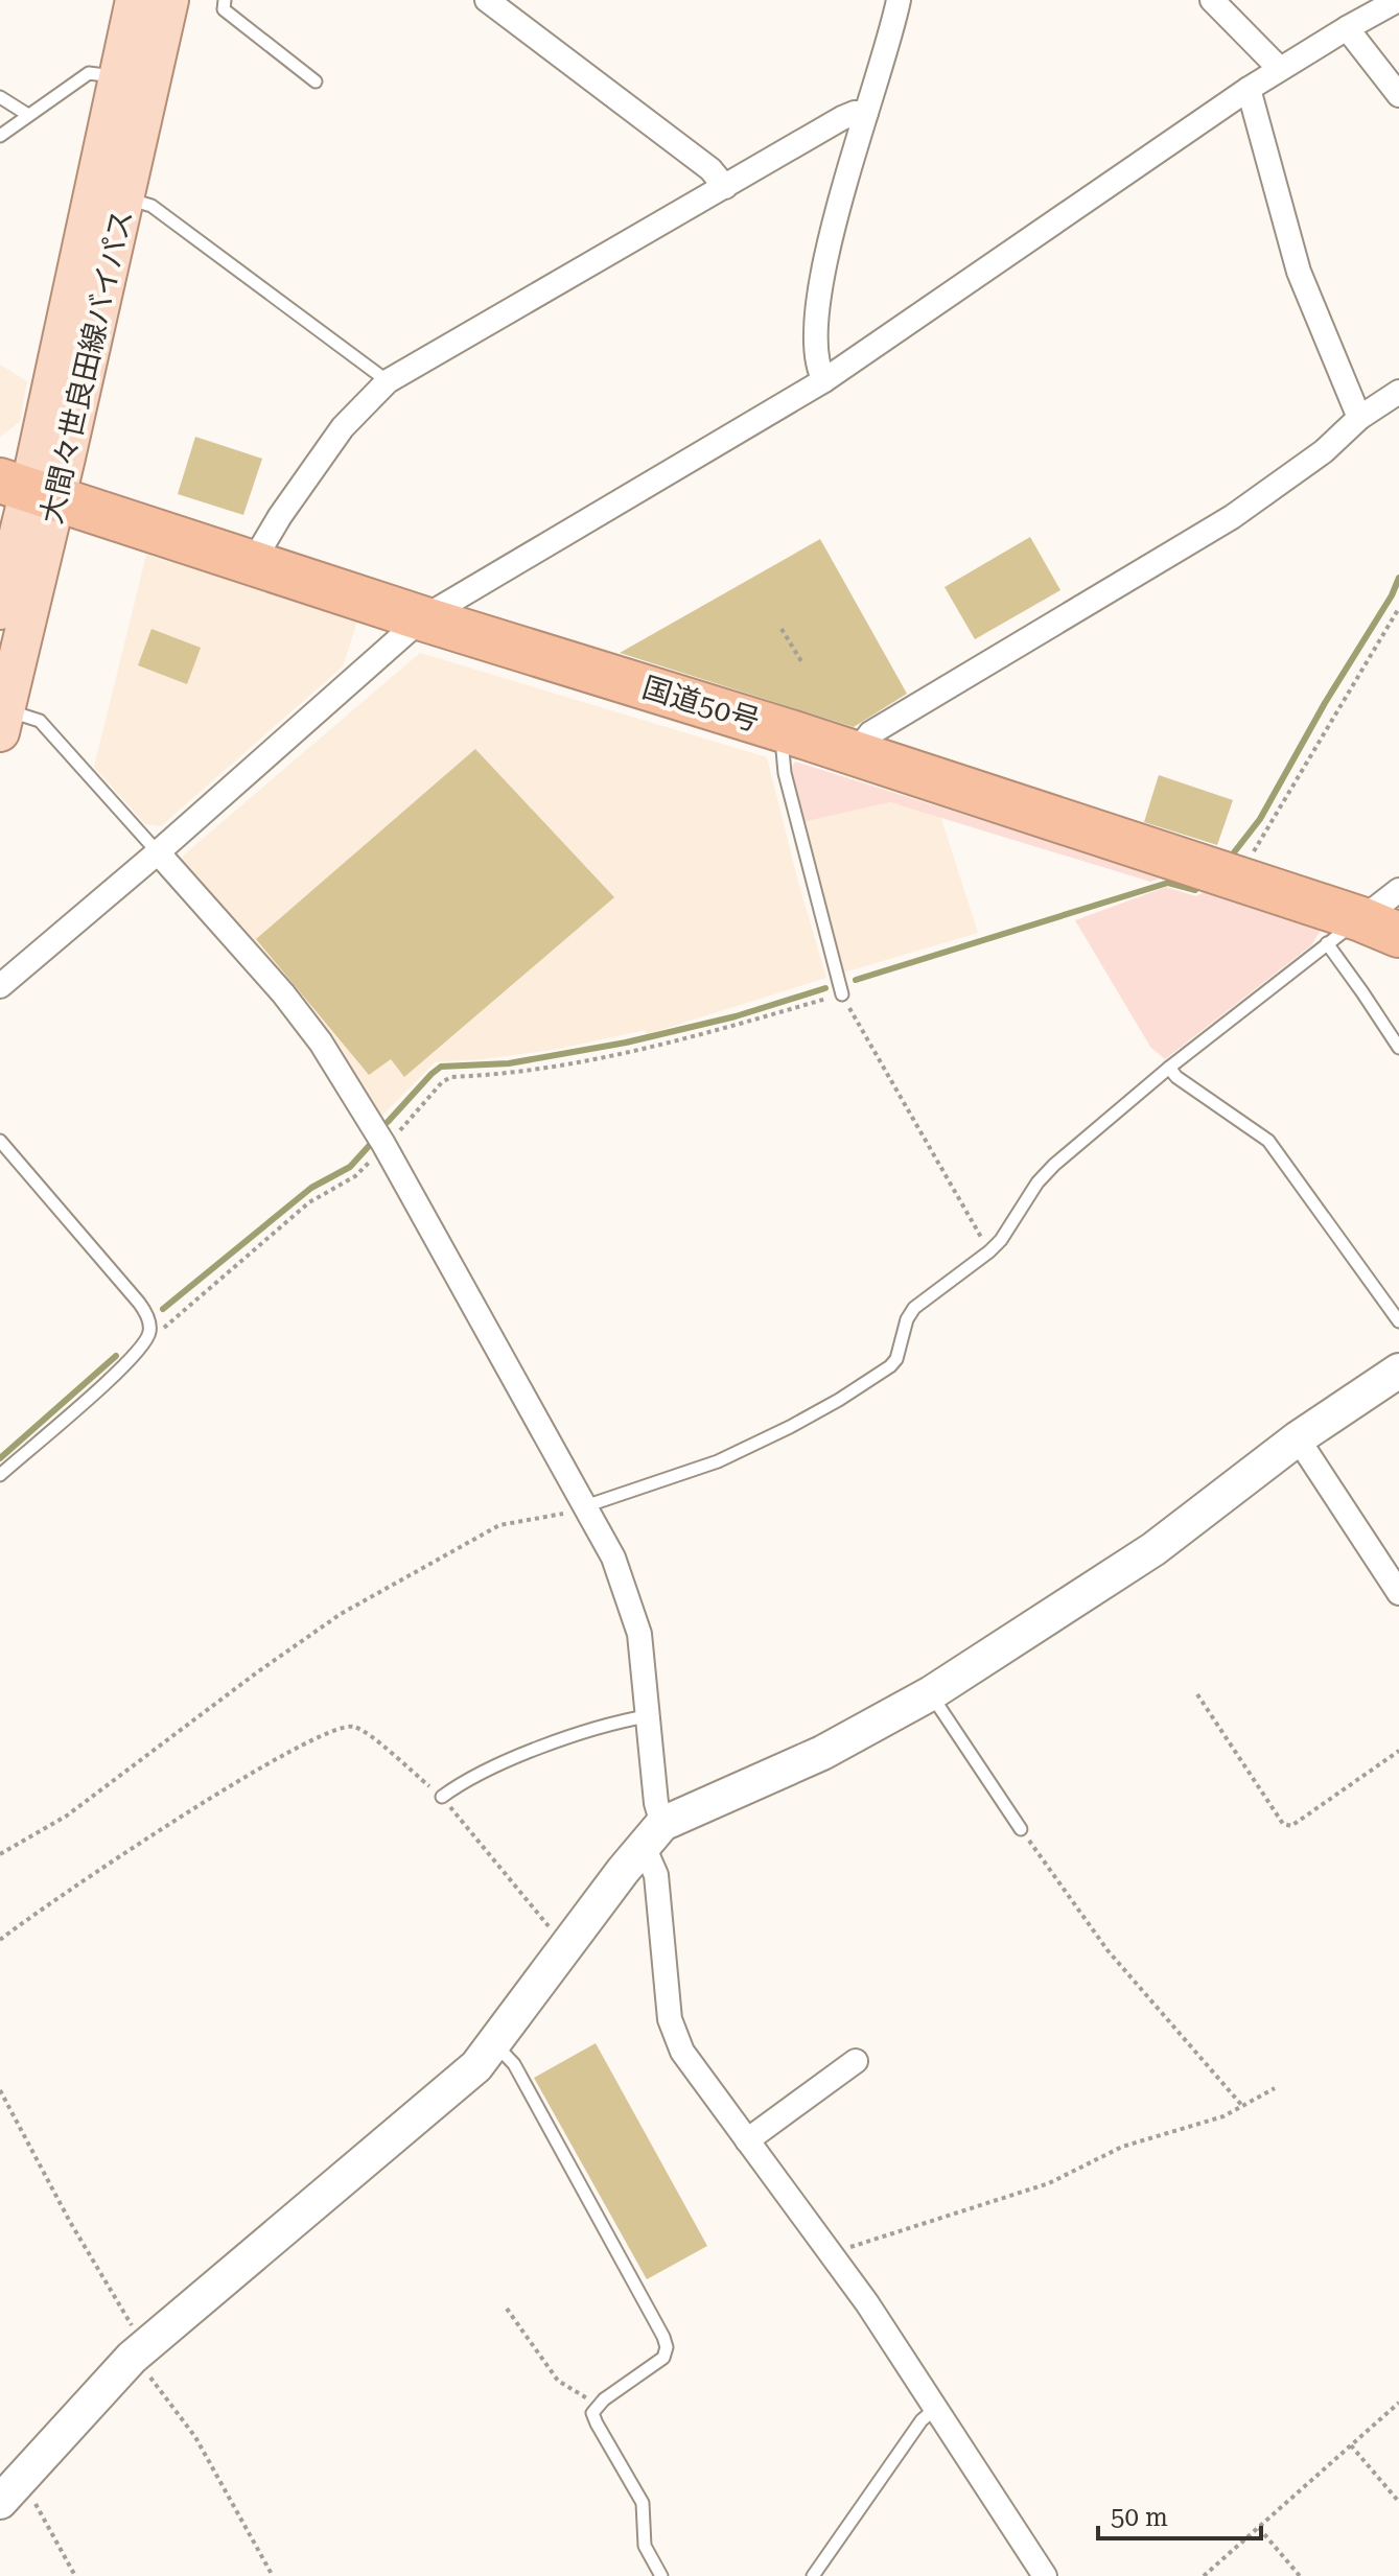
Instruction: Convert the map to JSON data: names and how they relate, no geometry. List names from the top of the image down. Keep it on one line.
{"streets":{"highway":["国道50号"],"main road":["大間々世良田線バイパス"]},"crossings":[["大間々世良田線バイパス","国道50号"]],"scale_bar":"50 m"}
